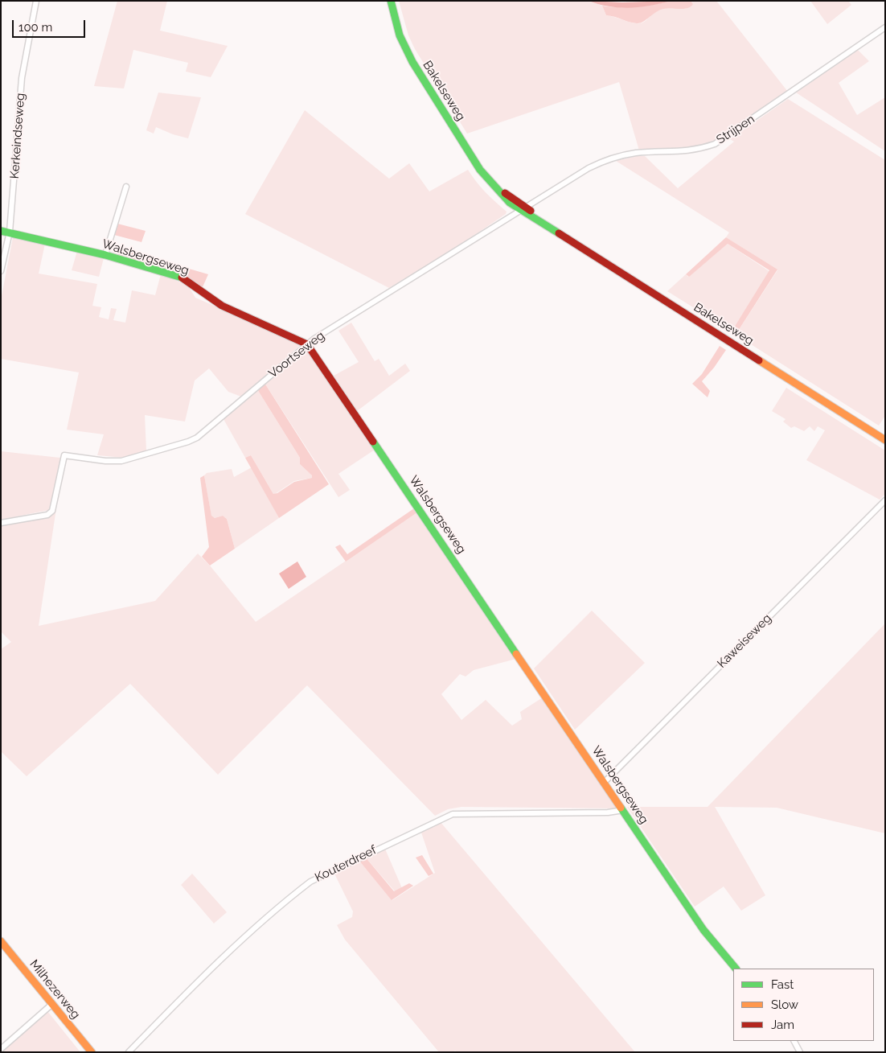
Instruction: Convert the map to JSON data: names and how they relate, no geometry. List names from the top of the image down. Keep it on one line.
{"streets":{"street":["Bakelseweg","Strijpen","Kerkeindseweg","Walsbergseweg","Voortseweg","Kaweiseweg","Kouterdreef","Milhezerweg"]},"crossings":[["Bakelseweg","Strijpen"],["Bakelseweg","Voortseweg"],["Strijpen","Voortseweg"],["Kerkeindseweg","Walsbergseweg"],["Walsbergseweg","Voortseweg"],["Walsbergseweg","Kaweiseweg"],["Walsbergseweg","Kouterdreef"]],"legend":["Fast","Slow","Jam"],"scale_bar":"100 m"}
